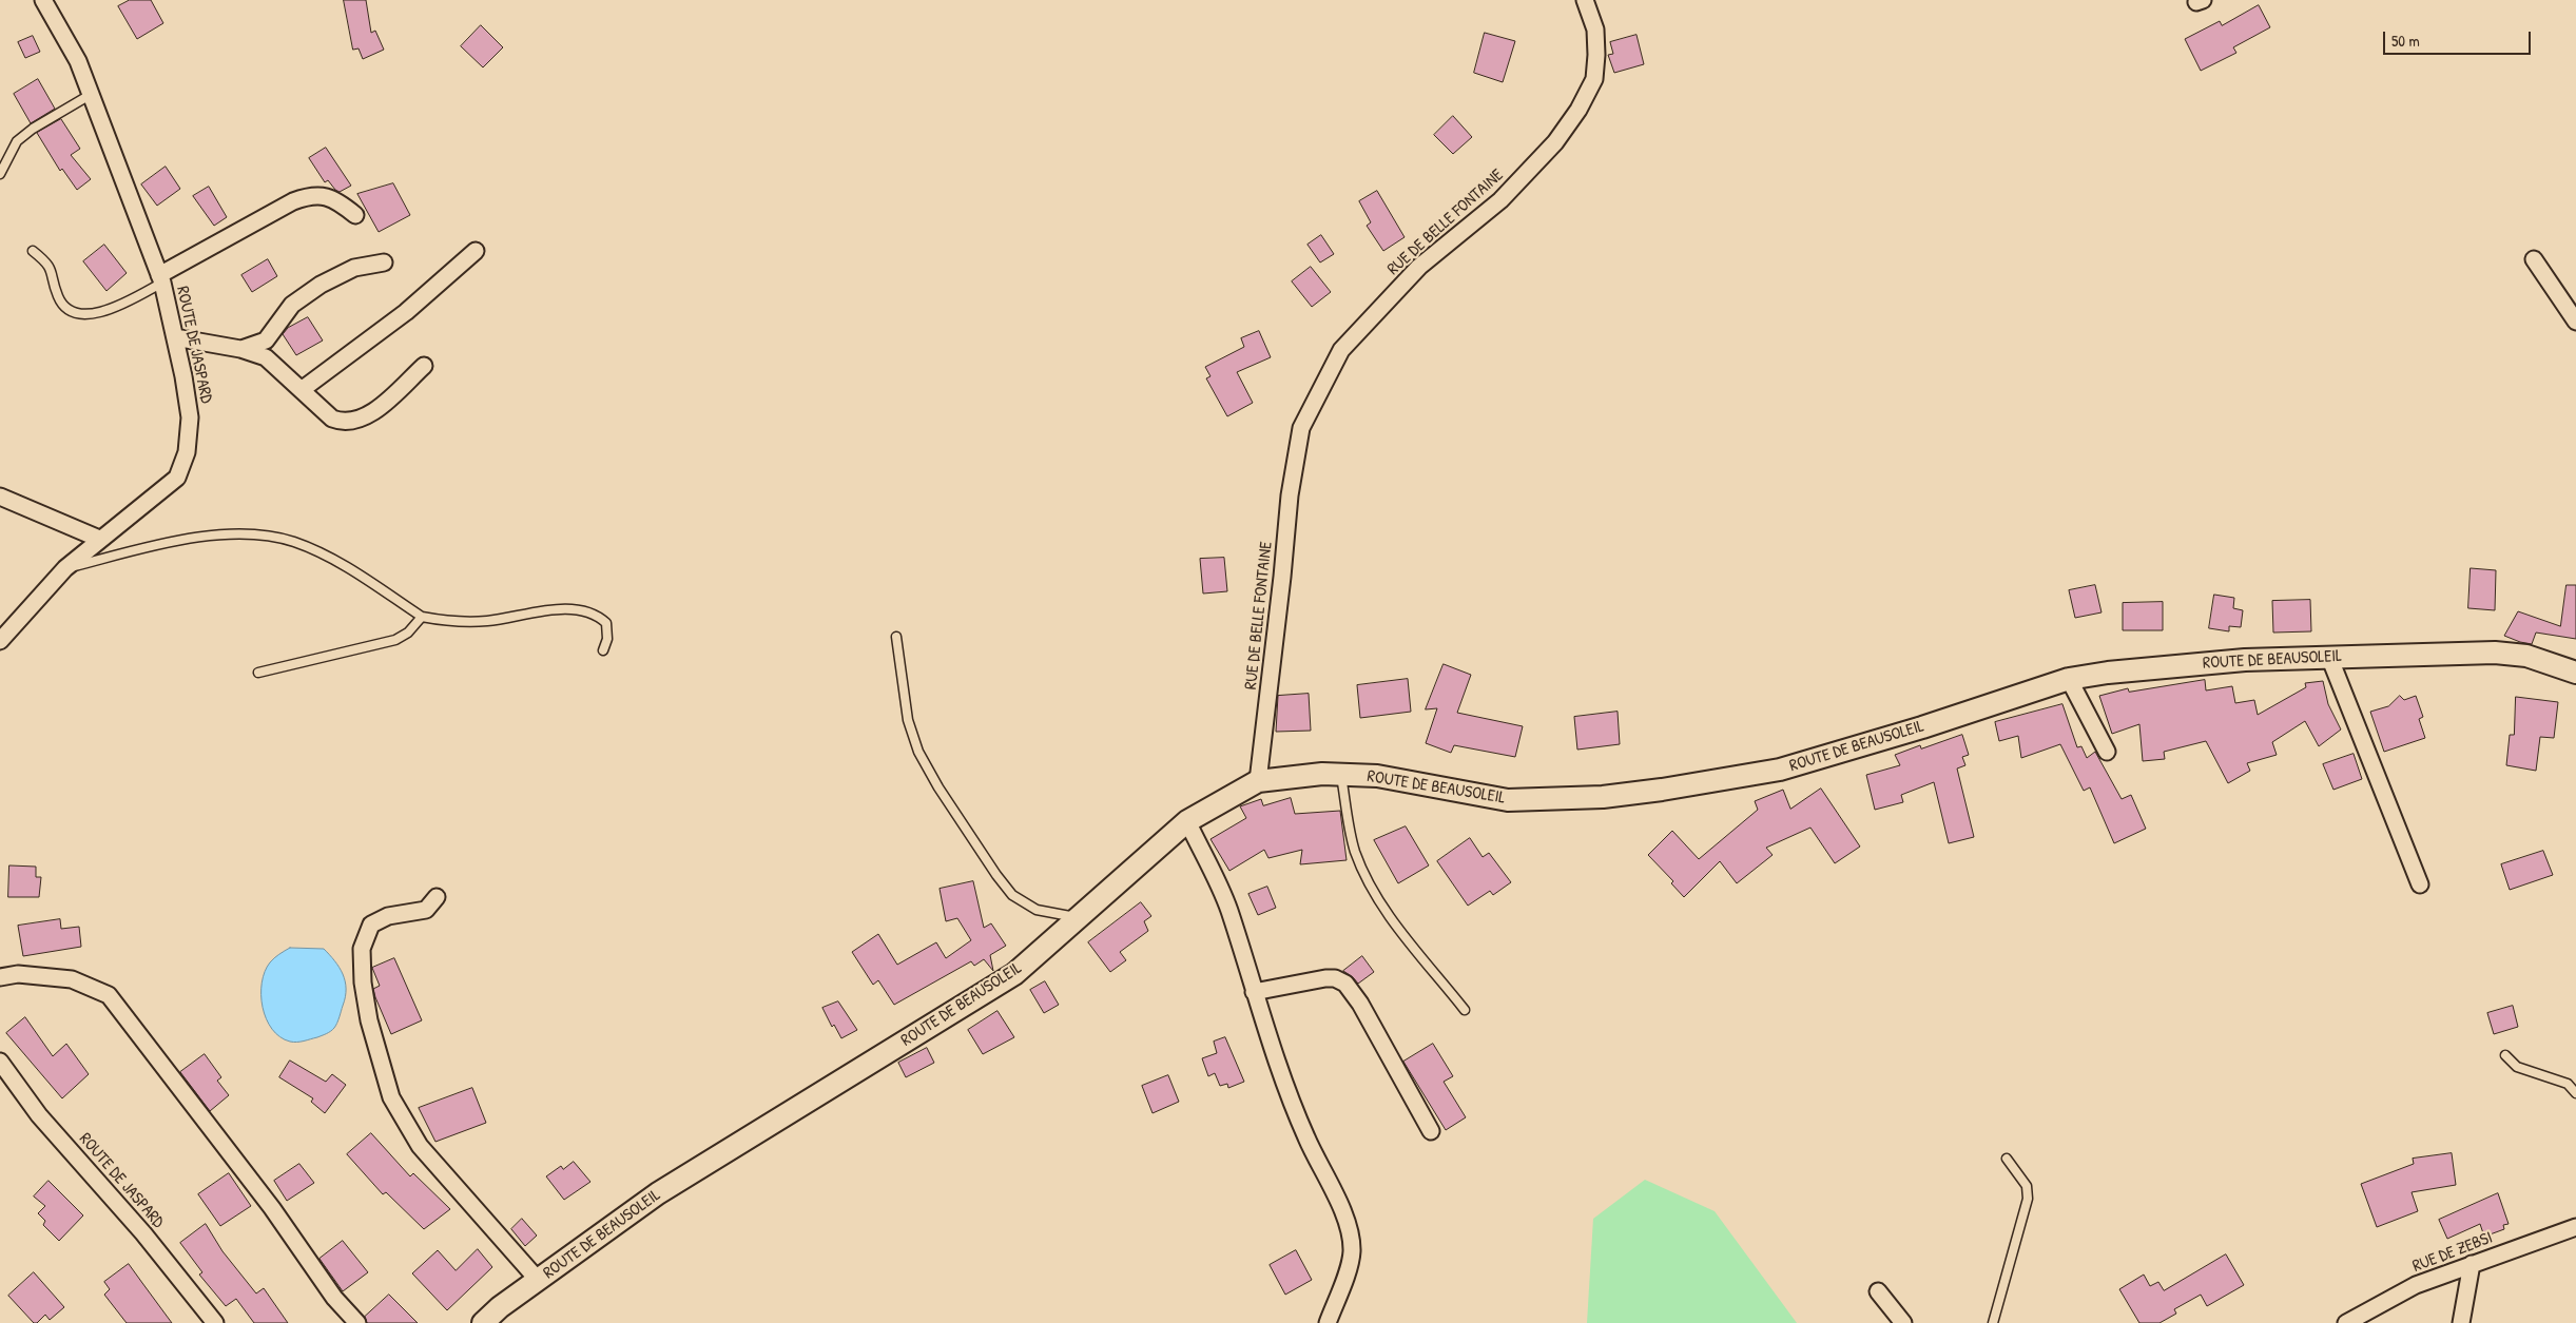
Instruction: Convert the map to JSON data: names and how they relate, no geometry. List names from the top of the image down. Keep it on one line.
{"streets":{"street":["RUE DE BELLE FONTAINE","ROUTE DE JASPARD","ROUTE DE BEAUSOLEIL","RUE DE ZEBSI"]},"crossings":[["RUE DE BELLE FONTAINE","ROUTE DE BEAUSOLEIL"]],"scale_bar":"50 m"}
